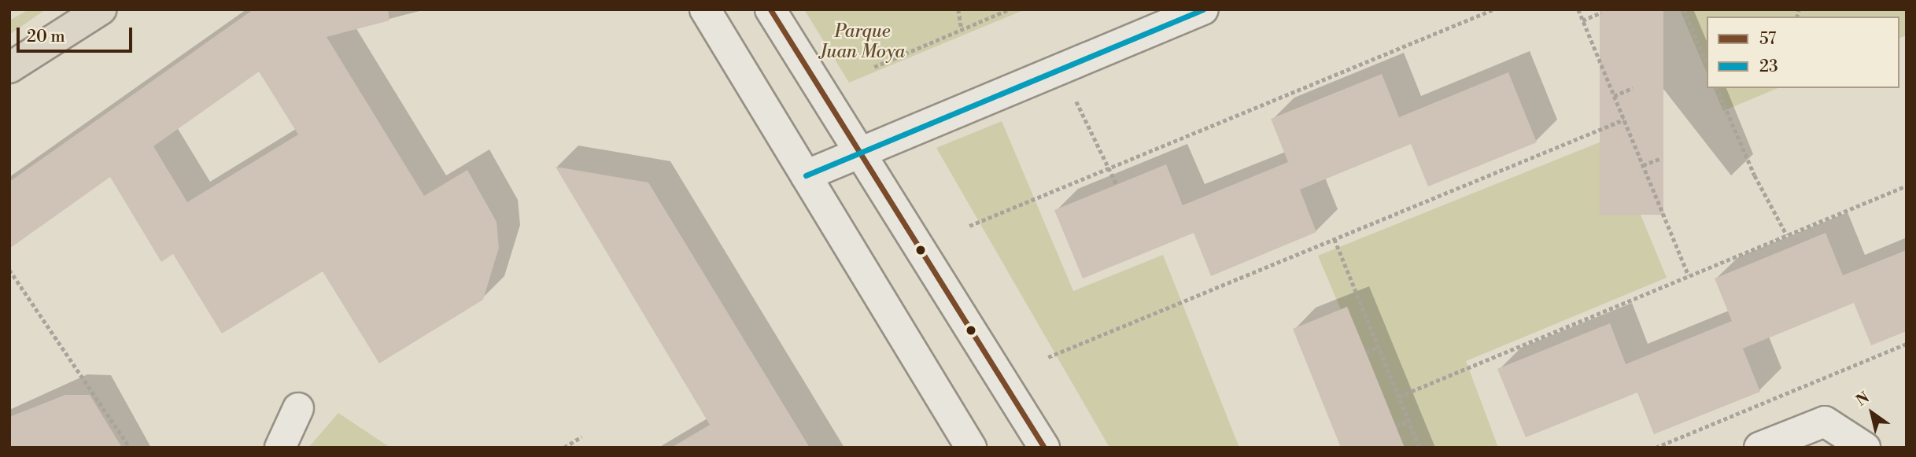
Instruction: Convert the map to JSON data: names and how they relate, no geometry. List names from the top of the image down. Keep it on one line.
{"parks":["Parque Juan Moya"],"lines":["transit line 57","transit line 23"],"legend":["57","23"],"scale_bar":"20 m","north":"top left"}
